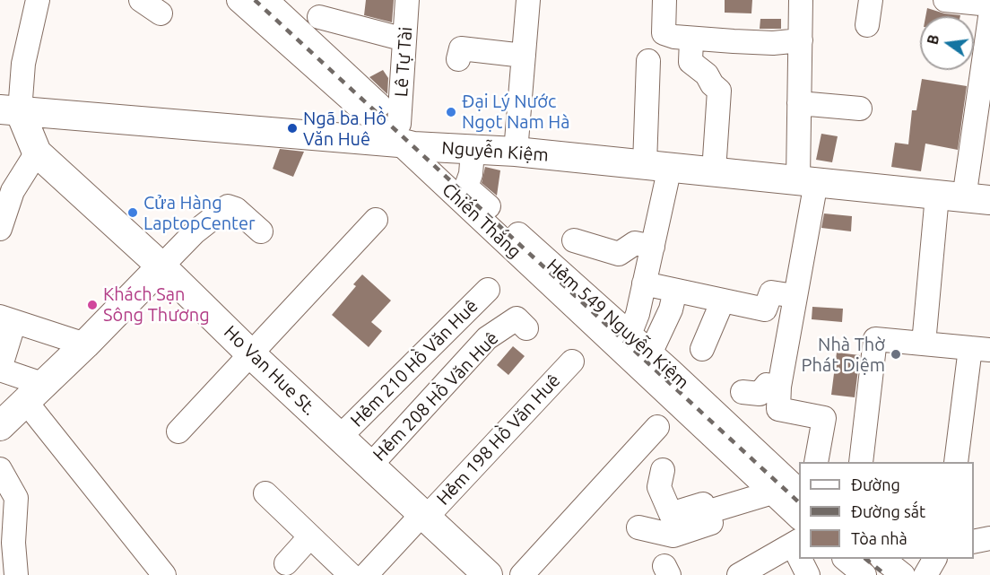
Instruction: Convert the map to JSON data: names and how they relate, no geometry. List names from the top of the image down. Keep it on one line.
{"streets":{"main road":["Nguyễn Kiệm","Ho Van Hue St."],"street":["Lê Tự Tài","Chiến Thắng","Hẻm 549 Nguyễn Kiệm","Hẻm 210 Hồ Văn Huê","Hẻm 208 Hồ Văn Huê","Hẻm 198 Hồ Văn Huê"]},"crossings":[["Lê Tự Tài","Nguyễn Kiệm"],["Lê Tự Tài","Chiến Thắng"],["Nguyễn Kiệm","Chiến Thắng"],["Nguyễn Kiệm","Hẻm 549 Nguyễn Kiệm"],["Nguyễn Kiệm","Ho Van Hue St."],["Hẻm 210 Hồ Văn Huê","Ho Van Hue St."],["Ho Van Hue St.","Hẻm 208 Hồ Văn Huê"],["Ho Van Hue St.","Hẻm 198 Hồ Văn Huê"]],"places":["Đại Lý Nước Ngọt Nam Hà","Ngã ba Hồ Văn Huê","Cửa Hàng LaptopCenter","Khách Sạn Sông Thương","Nhà Thờ Phát Diệm"],"legend":["Đường","Đường sắt","Tòa nhà"],"north":"left"}
